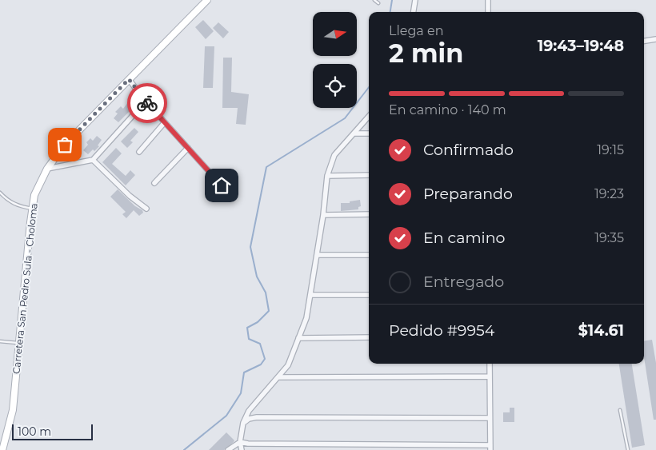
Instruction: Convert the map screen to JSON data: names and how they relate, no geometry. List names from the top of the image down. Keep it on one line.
{"streets":{"main road":["Carretera San Pedro Sula - Choloma"]},"scale_bar":"100 m","north":"right","page":{"heading":["2 min","Llega en","19:43–19:48"],"panel":["Pedido #9954","$14.61"],"bar":"En camino · 140 m","list":[["Confirmado","19:15"],["Preparando","19:23"],["En camino","19:35"],"Entregado"],"scale":"100 m"}}
